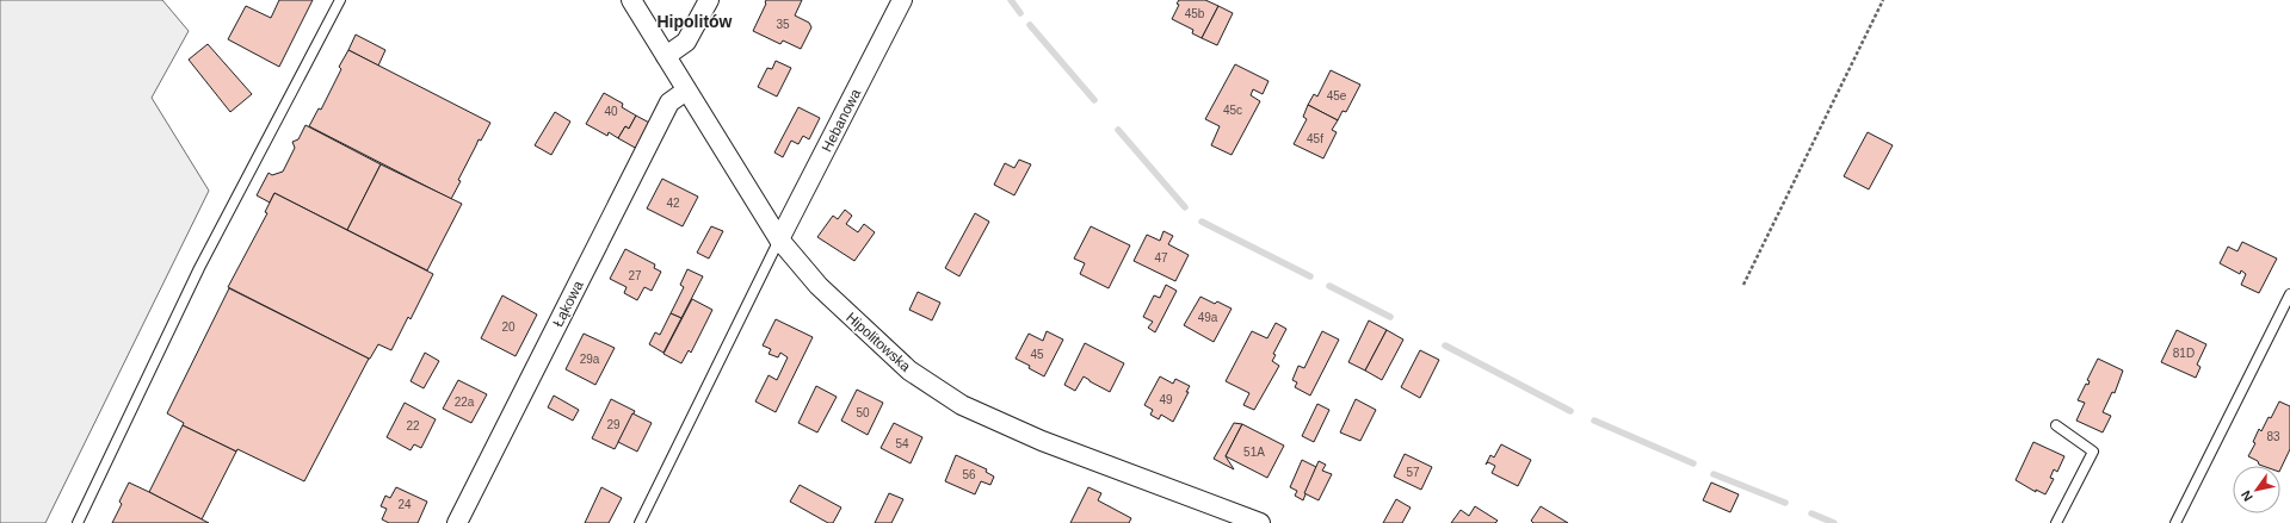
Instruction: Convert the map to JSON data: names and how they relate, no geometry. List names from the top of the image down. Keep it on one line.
{"streets":{"street":["Hebanowa","Łąkowa","Hipolitowska"]},"crossings":[["Hebanowa","Hipolitowska"],["Łąkowa","Hipolitowska"]],"districts":["Hipolitów"],"house_numbers":["45b","35","45e","45c","40","45f","42","47","27","49a","20","81D","45","29a","49","22a","50","29","22","83","54","51A","57","56","24"],"north":"bottom left"}
